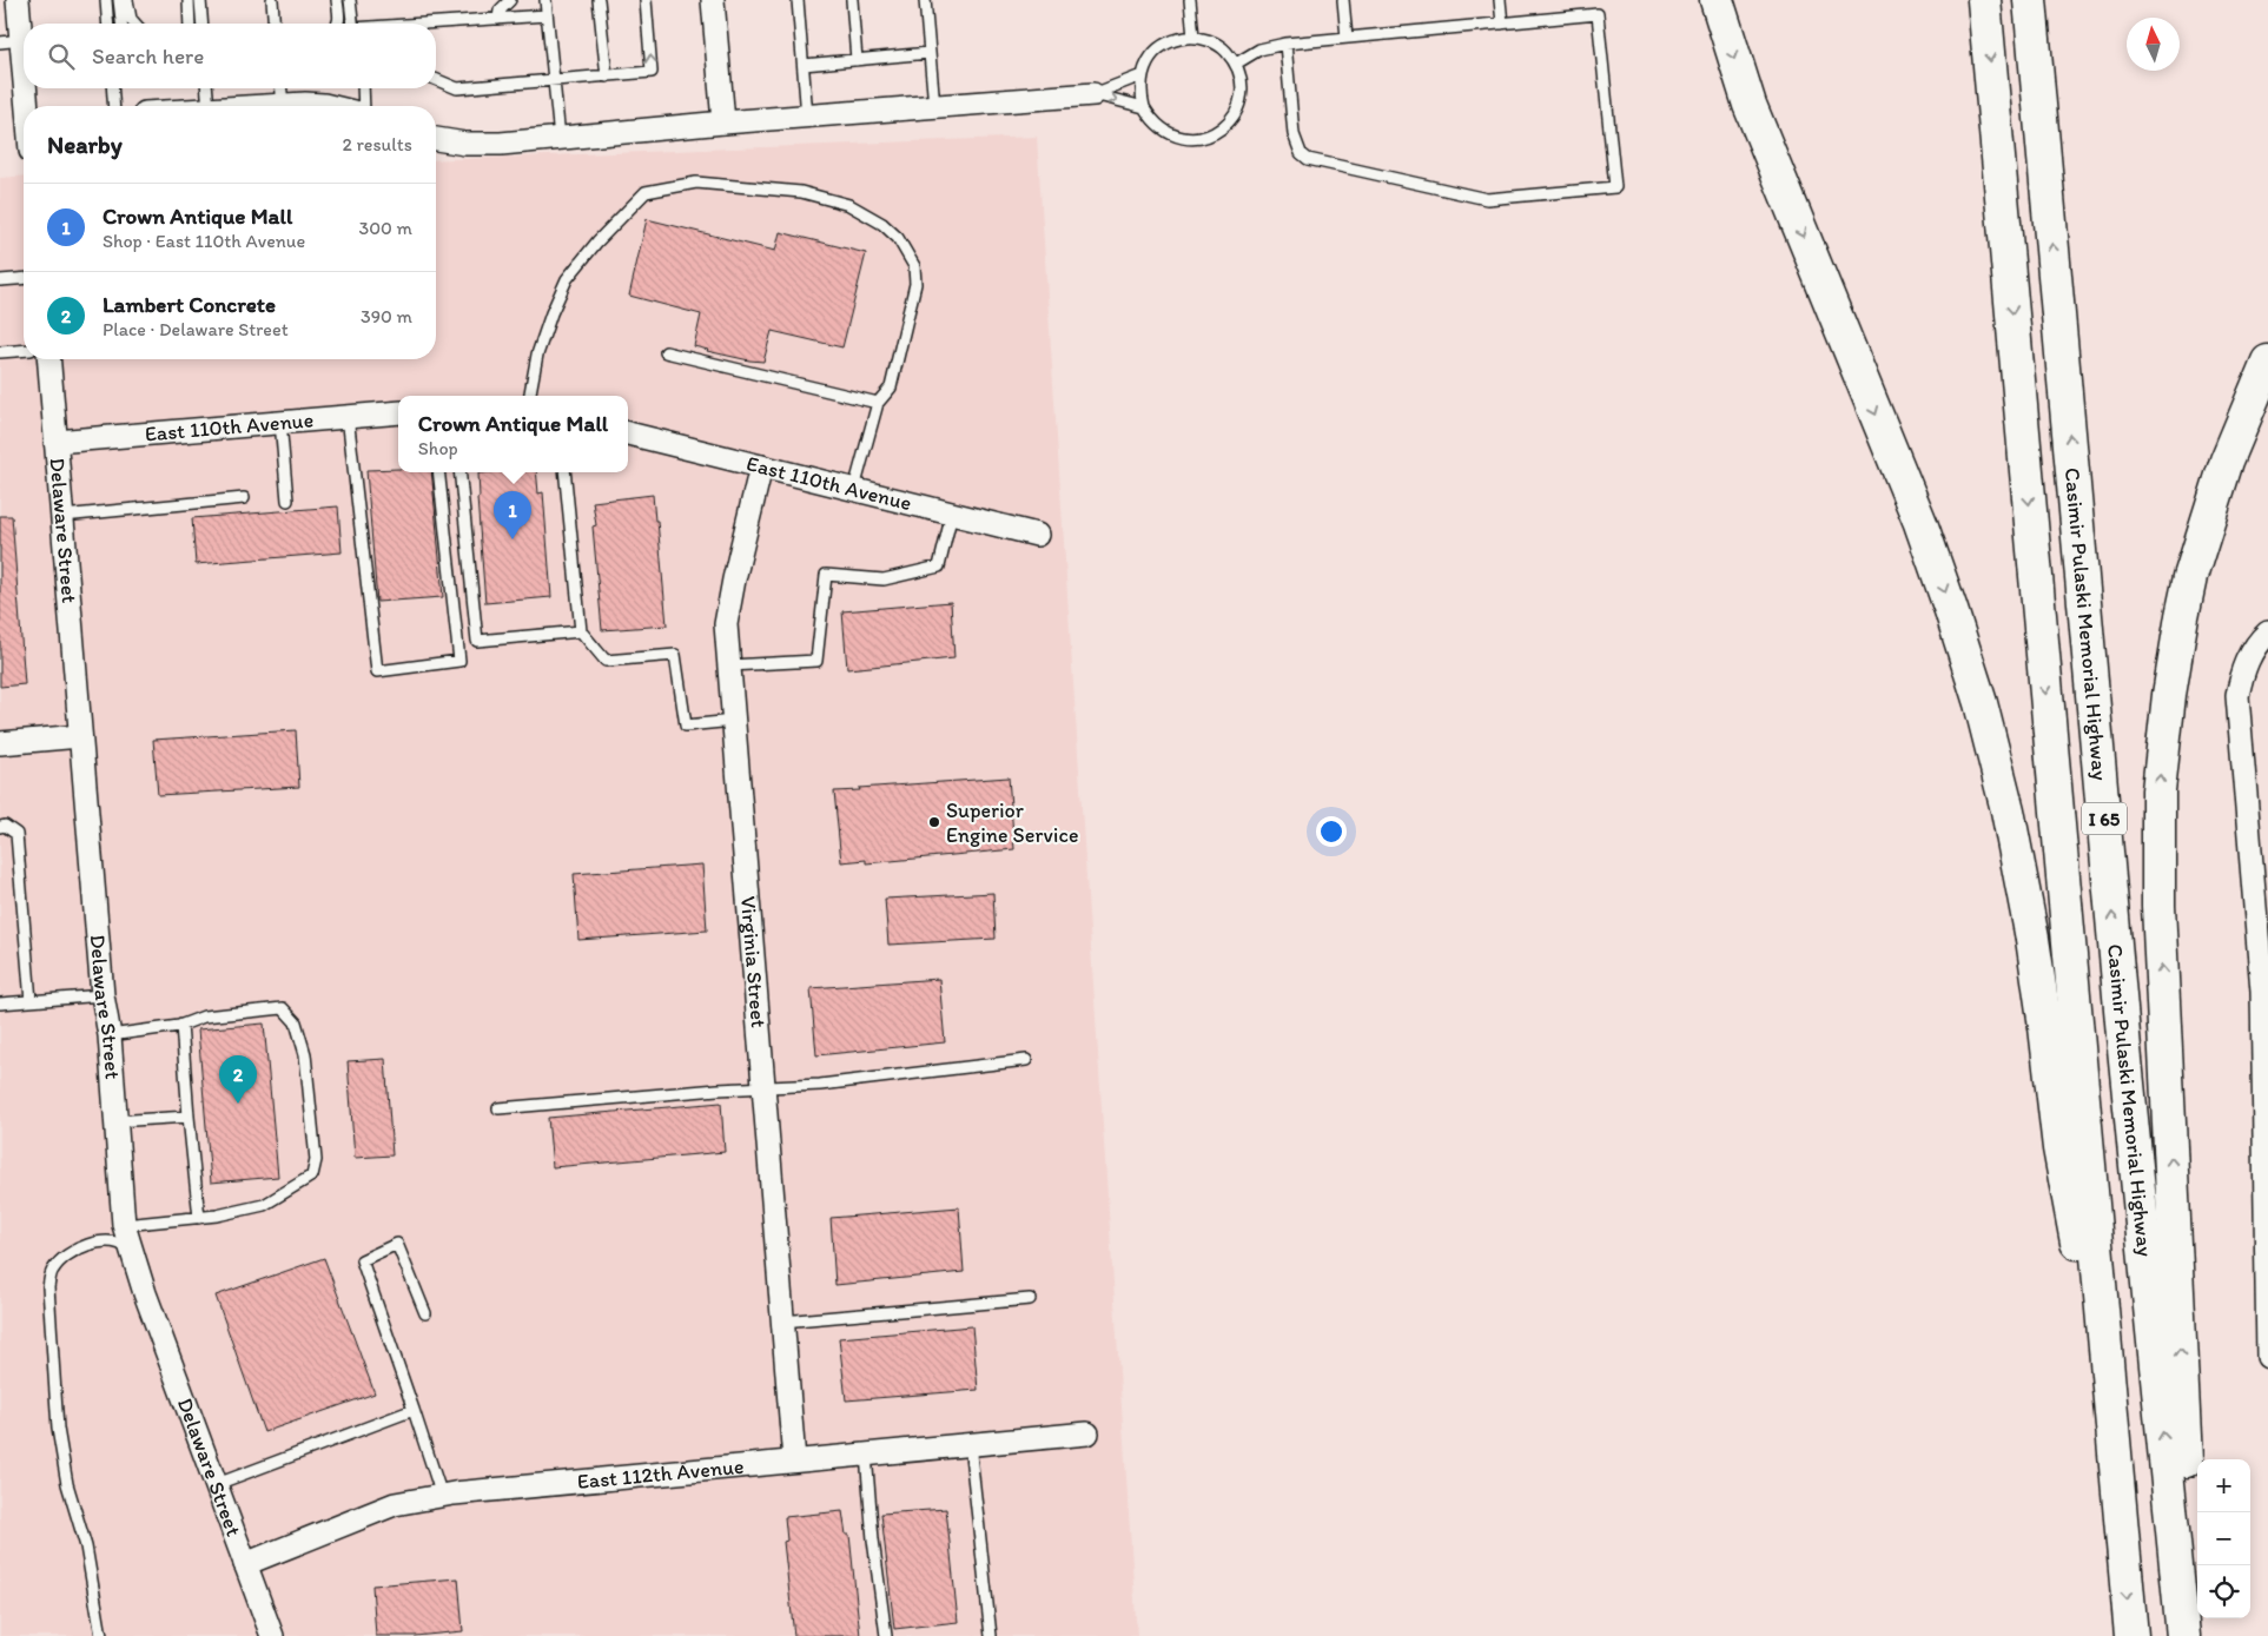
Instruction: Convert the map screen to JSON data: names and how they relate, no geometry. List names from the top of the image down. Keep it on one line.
{"streets":{"highway":["Casimir Pulaski Memorial Highway","I 65"],"street":["East 110th Avenue","Delaware Street","Virginia Street","East 112th Avenue"]},"crossings":[["East 110th Avenue","Delaware Street"],["East 110th Avenue","Virginia Street"],["Delaware Street","East 112th Avenue"],["Virginia Street","East 112th Avenue"]],"places":["Superior Engine Service"],"north":"top","page":{"search":"Search here","heading":["Nearby","2 results"],"list":[{"mark":"1","name":"Crown Antique Mall","note":"Shop · East 110th Avenue","value":"300 m"},{"mark":"2","name":"Lambert Concrete","note":"Place · Delaware Street","value":"390 m"}],"popup":["Crown Antique Mall","Shop"],"pins":["1","2"],"map_buttons":["+","−"]}}
